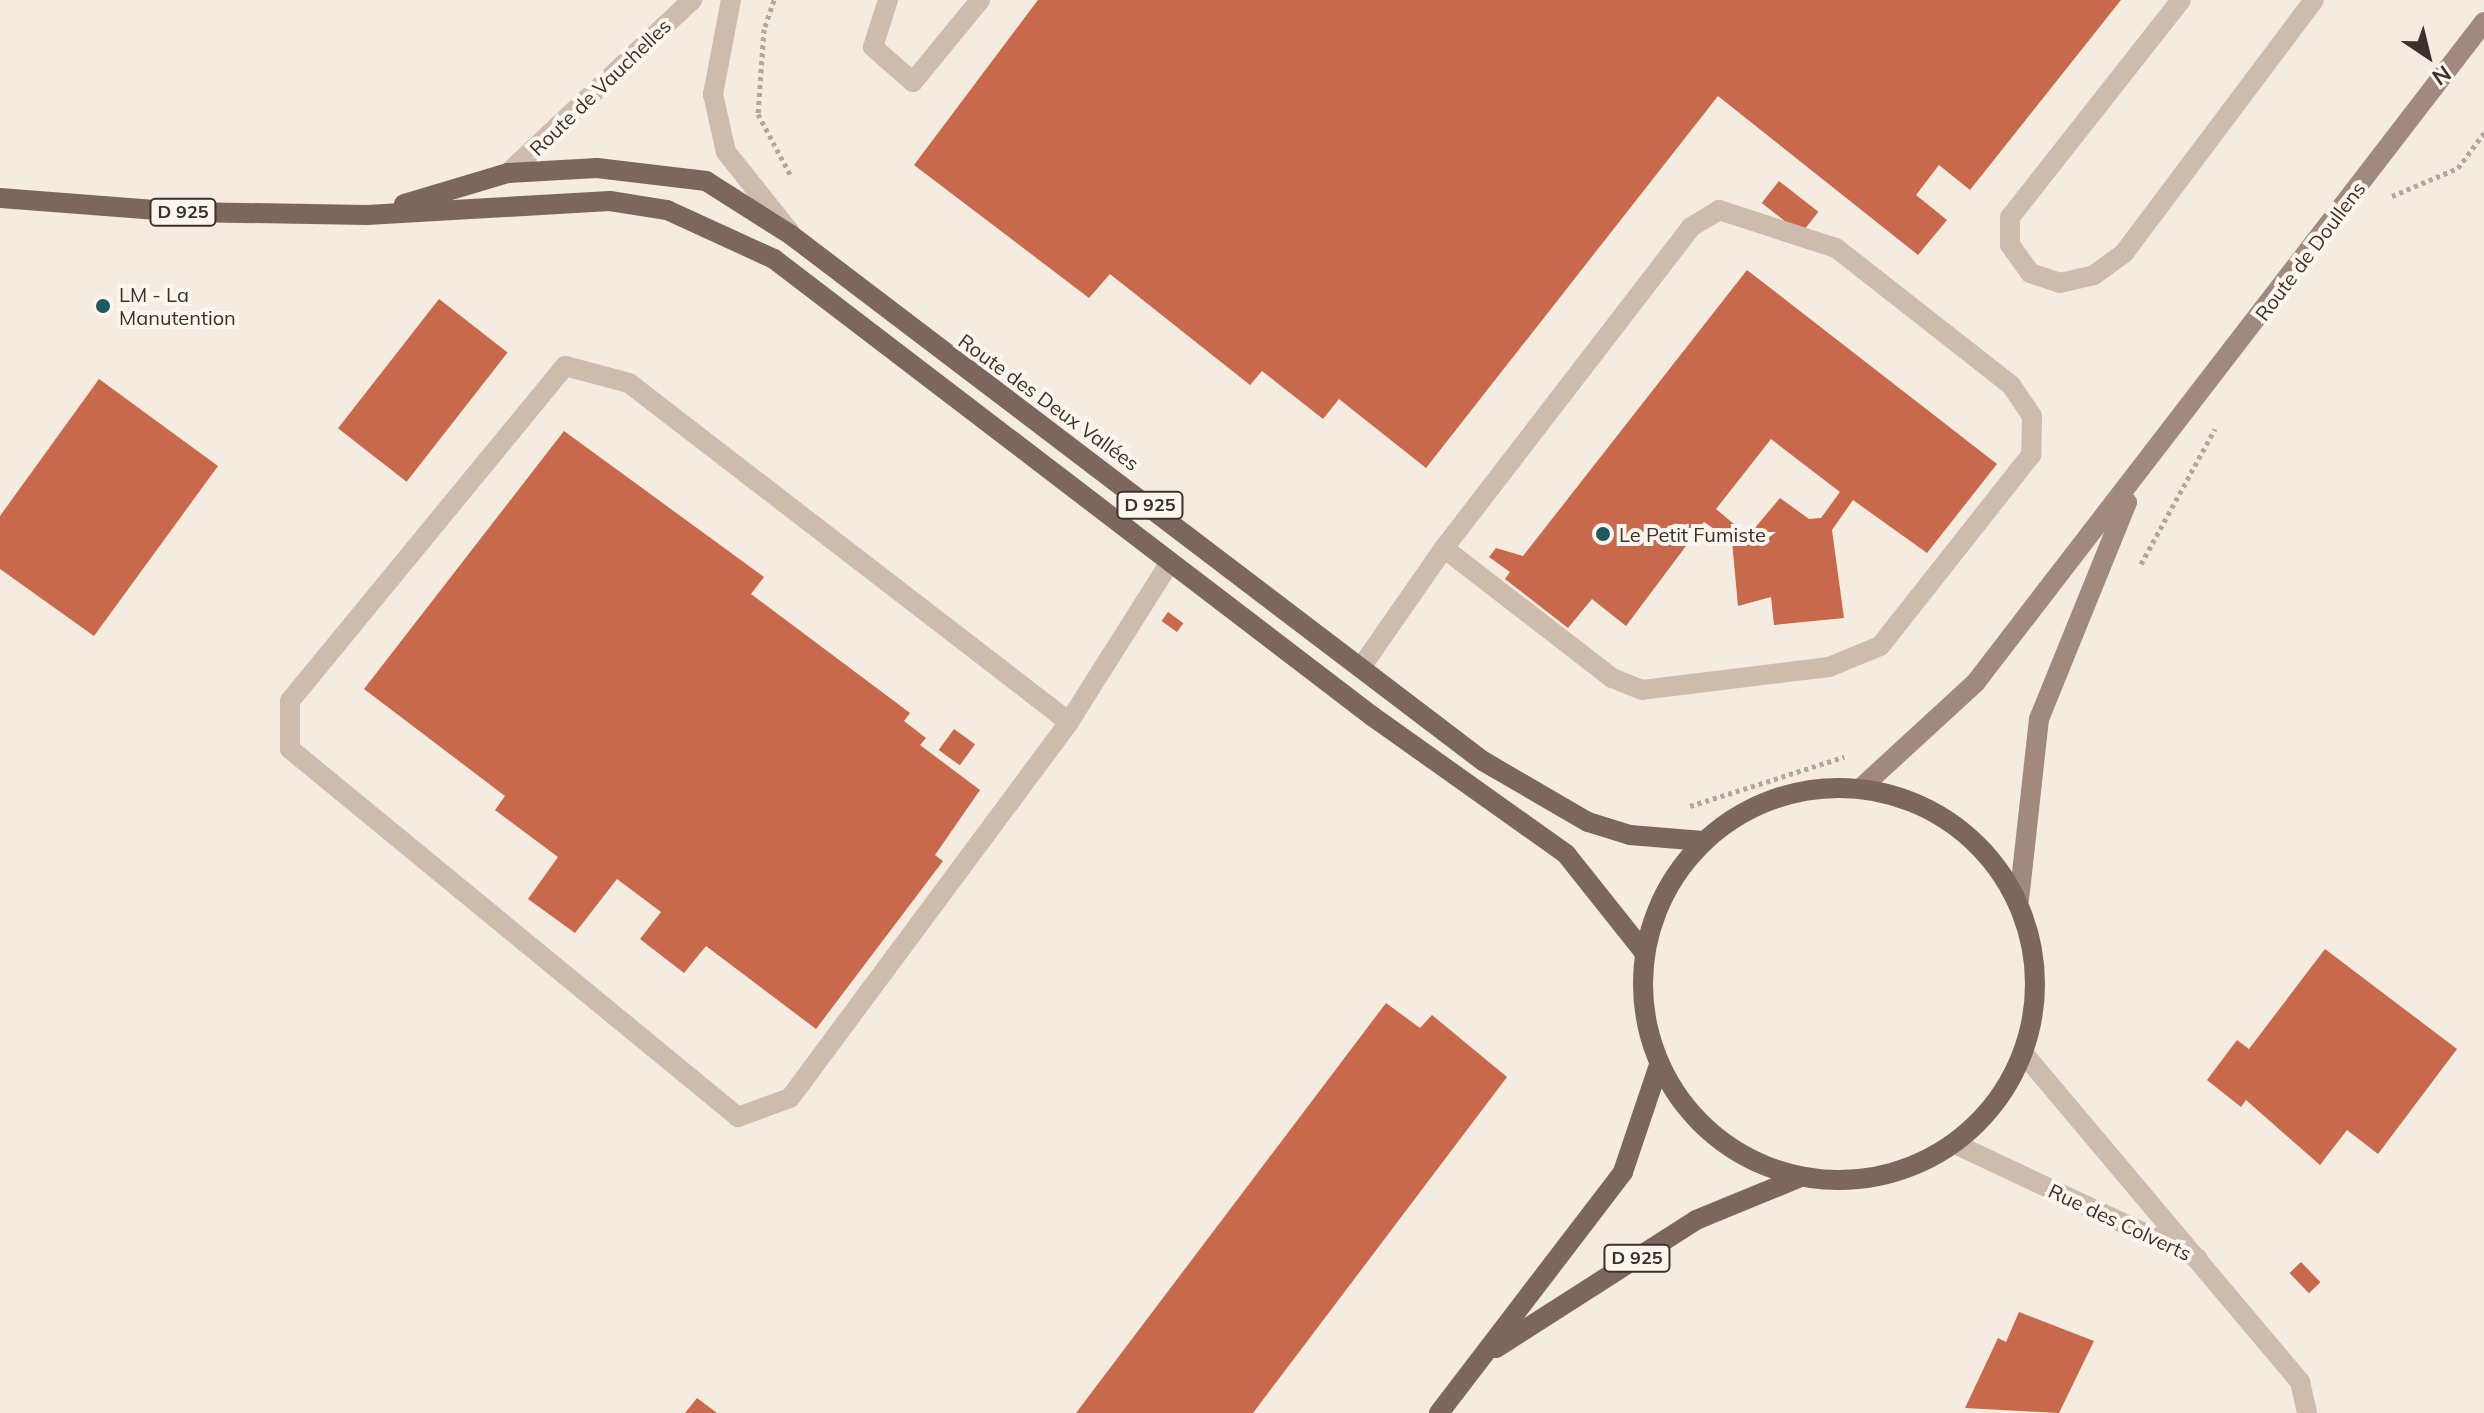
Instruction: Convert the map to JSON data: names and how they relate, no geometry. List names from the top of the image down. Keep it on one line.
{"streets":{"main road":["D 925","Route des Deux Vallées"],"street":["Route de Vauchelles","Route de Doullens","Rue des Colverts"]},"crossings":[["Route de Vauchelles","Route des Deux Vallées"]],"places":["LM - La Manutention","Le Petit Fumiste"],"north":"bottom right"}
